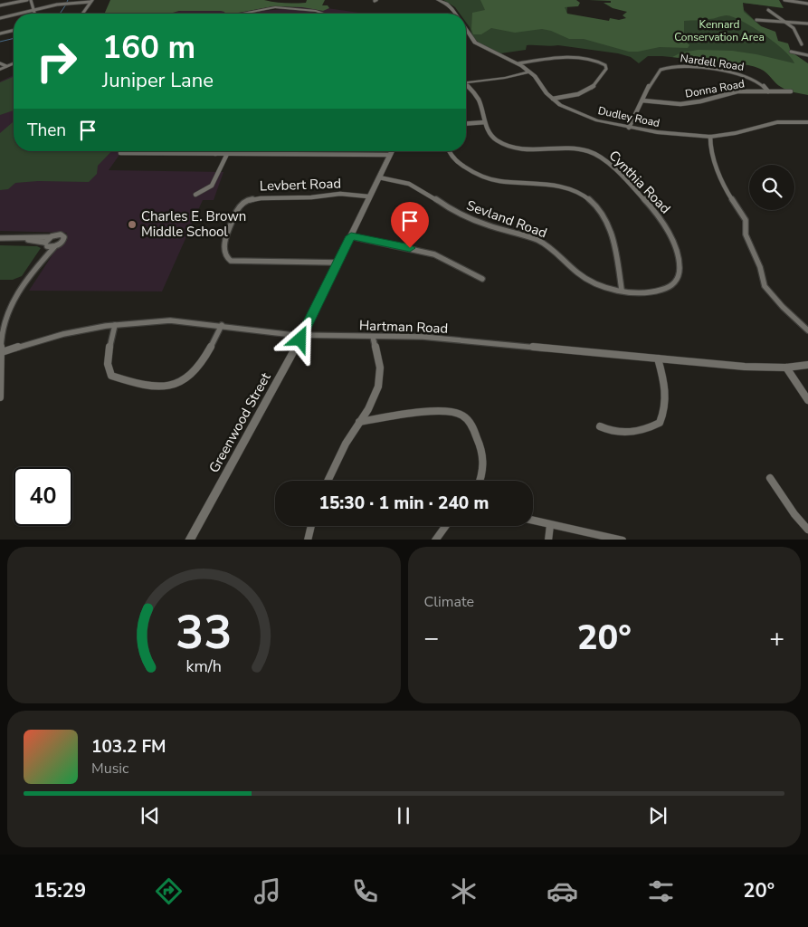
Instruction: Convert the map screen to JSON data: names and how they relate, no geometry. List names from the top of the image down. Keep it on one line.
{"streets":{"street":["Nardell Road","Donna Road","Dudley Road","Cynthia Road","Levbert Road","Sevland Road","Hartman Road","Greenwood Street"]},"crossings":[["Nardell Road","Donna Road"],["Nardell Road","Dudley Road"],["Cynthia Road","Sevland Road"],["Levbert Road","Greenwood Street"],["Sevland Road","Greenwood Street"],["Hartman Road","Greenwood Street"]],"parks":["Kennard Conservation Area"],"places":["Charles E. Brown Middle School"],"page":{"turn":["160 m","Juniper Lane"],"then":"Then","limit":"40","trip":"15:30 · 1 min · 240 m","tile":"Climate","heat":["−","20°","+"],"song":["103.2 FM","Music"],"tabs":["15:29","20°"],"gauge":["33","km/h"]}}
